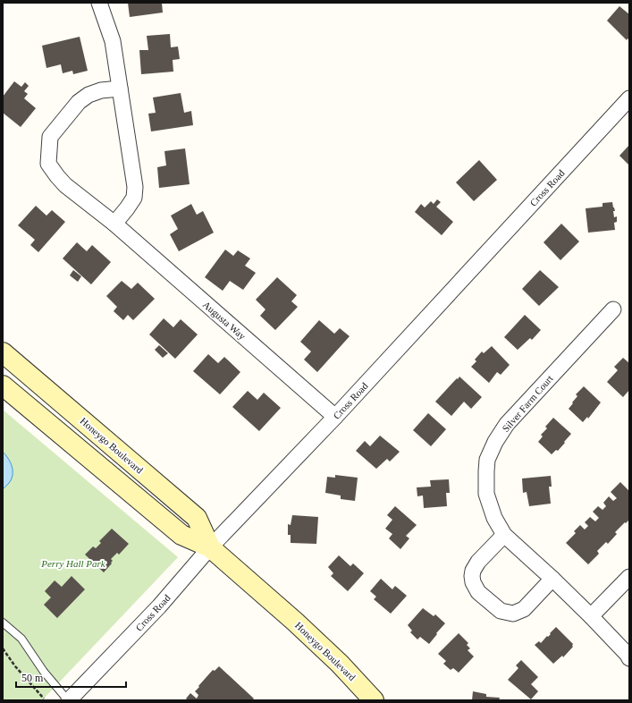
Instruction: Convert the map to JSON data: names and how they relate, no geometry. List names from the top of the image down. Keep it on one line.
{"streets":{"main road":["Honeygo Boulevard"],"street":["Cross Road","Augusta Way","Silver Farm Court"]},"crossings":[["Cross Road","Augusta Way"],["Cross Road","Honeygo Boulevard"]],"parks":["Perry Hall Park"],"scale_bar":"50 m"}
